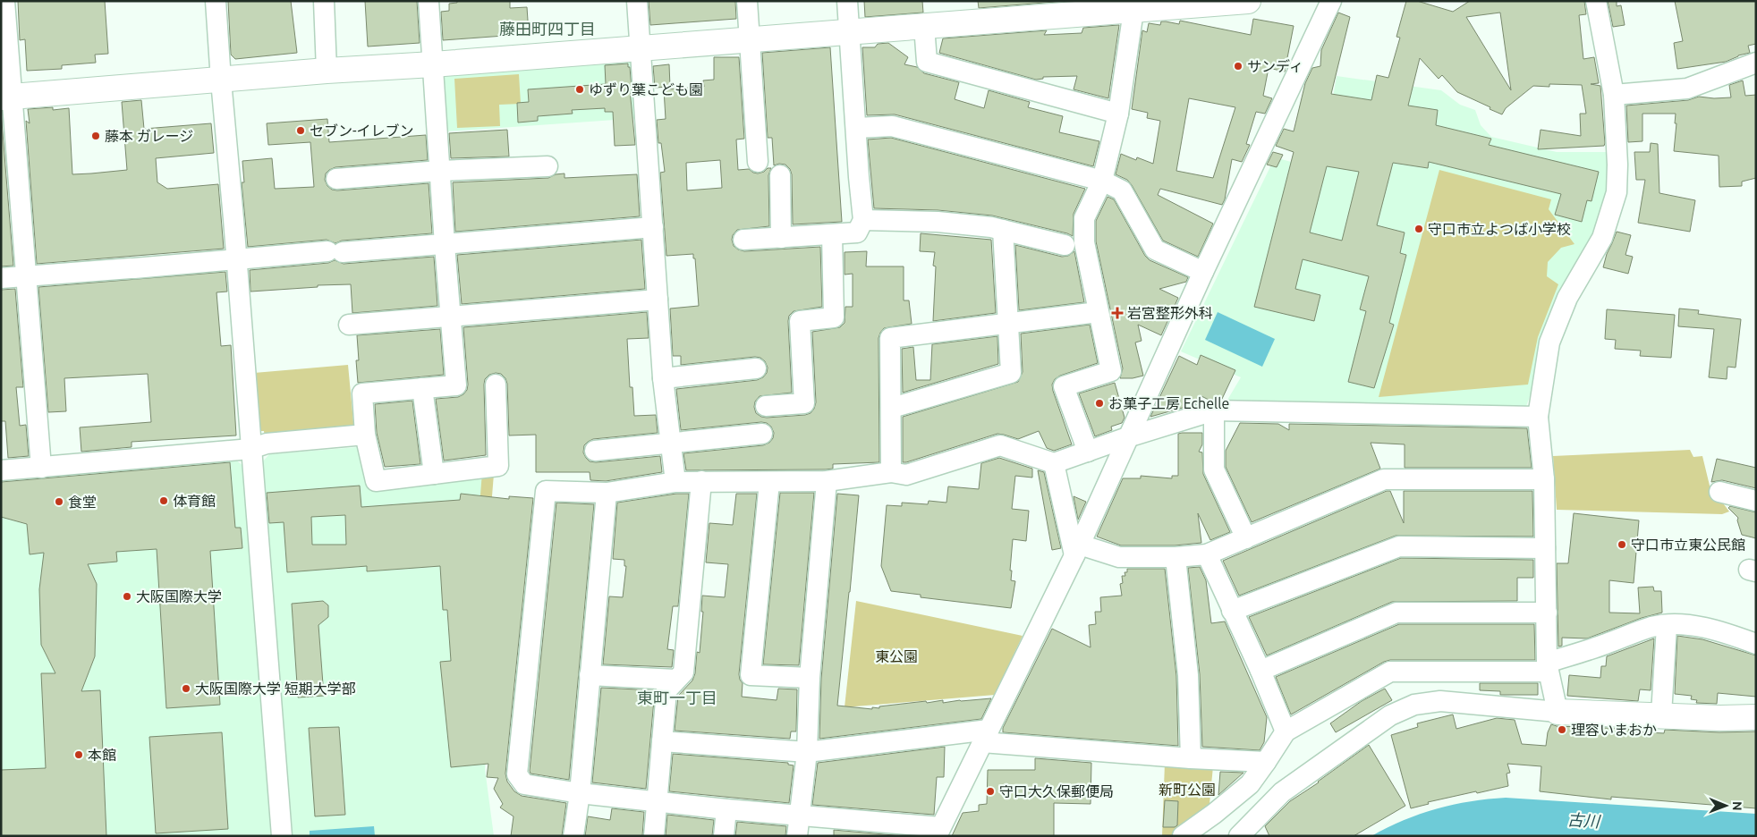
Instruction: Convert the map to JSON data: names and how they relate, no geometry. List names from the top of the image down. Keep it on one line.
{"districts":["藤田町四丁目","東町一丁目"],"water":["古川"],"parks":["東公園","新町公園"],"places":{"other":["サンディ","ゆずり葉こども園","セブン-イレブン","藤本 ガレージ","守口市立よつば小学校","お菓子工房 Echelle","体育館","食堂","守口市立東公民館","大阪国際大学","大阪国際大学 短期大学部","理容いまおか","本館","守口大久保郵便局"],"health":["岩宮整形外科"]},"north":"right"}
